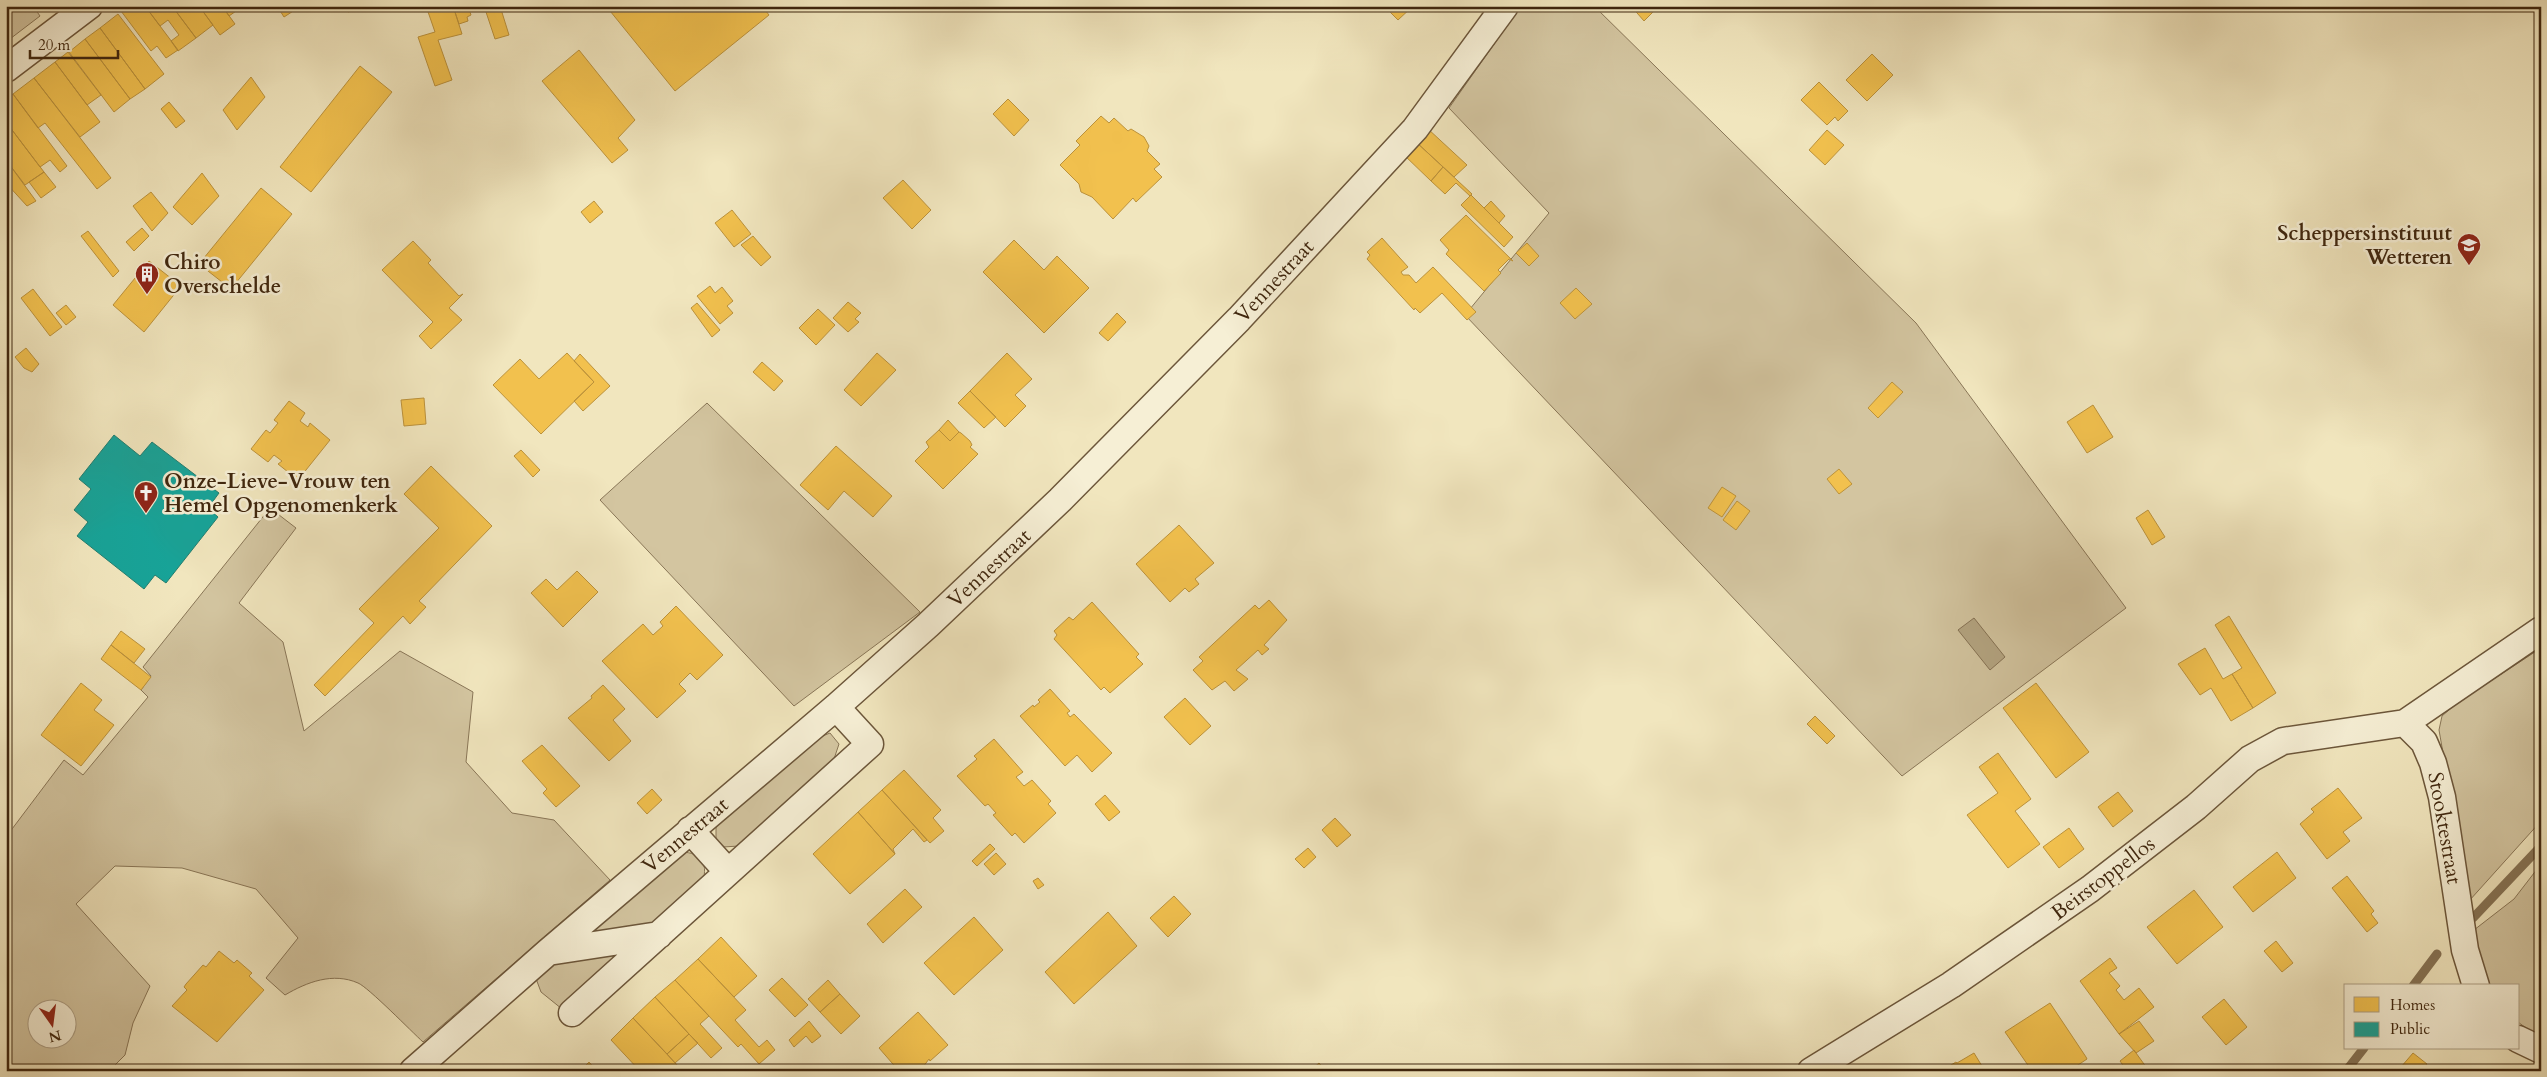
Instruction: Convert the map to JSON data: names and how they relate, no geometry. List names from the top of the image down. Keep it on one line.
{"streets":{"street":["Vennestraat","Stooktestraat","Beirstoppellos"]},"crossings":[["Stooktestraat","Beirstoppellos"]],"places":{"school or university":["Scheppersinstituut Wetteren"],"building":["Chiro Overschelde"],"church":["Onze-Lieve-Vrouw ten Hemel Opgenomenkerk"]},"legend":["Homes","Public"],"scale_bar":"20 m","north":"bottom"}
